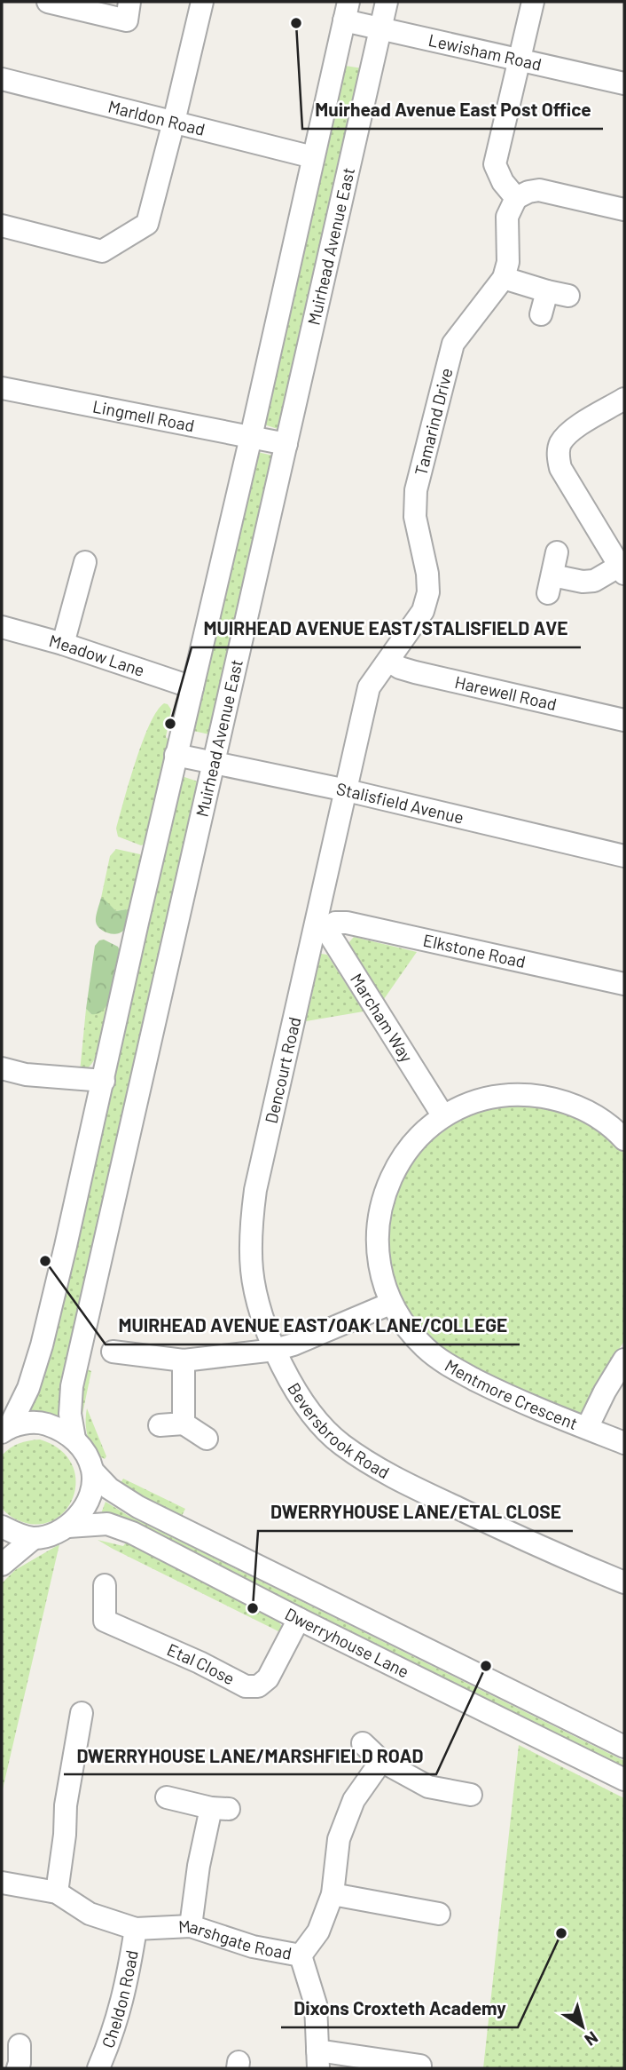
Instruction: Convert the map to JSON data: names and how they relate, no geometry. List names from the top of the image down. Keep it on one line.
{"streets":{"street":["Lewisham Road","Marldon Road","Muirhead Avenue East","Lingmell Road","Tamarind Drive","Meadow Lane","Harewell Road","Stalisfield Avenue","Elkstone Road","Marcham Way","Dencourt Road","Mentmore Crescent","Beversbrook Road","Dwerryhouse Lane","Etal Close","Marshgate Road","Cheldon Road"]},"crossings":[["Lewisham Road","Muirhead Avenue East"],["Muirhead Avenue East","Lingmell Road"],["Muirhead Avenue East","Stalisfield Avenue"],["Muirhead Avenue East","Dwerryhouse Lane"],["Tamarind Drive","Harewell Road"],["Tamarind Drive","Stalisfield Avenue"],["Tamarind Drive","Dencourt Road"],["Stalisfield Avenue","Dencourt Road"],["Elkstone Road","Marcham Way"],["Elkstone Road","Dencourt Road"],["Marcham Way","Dencourt Road"],["Marcham Way","Mentmore Crescent"],["Dencourt Road","Beversbrook Road"],["Dwerryhouse Lane","Etal Close"],["Marshgate Road","Cheldon Road"]],"places":["Muirhead Avenue East Post Office","MUIRHEAD AVENUE EAST/STALISFIELD AVE","MUIRHEAD AVENUE EAST/OAK LANE/COLLEGE","DWERRYHOUSE LANE/ETAL CLOSE","DWERRYHOUSE LANE/MARSHFIELD ROAD","Dixons Croxteth Academy"],"north":"bottom right"}
